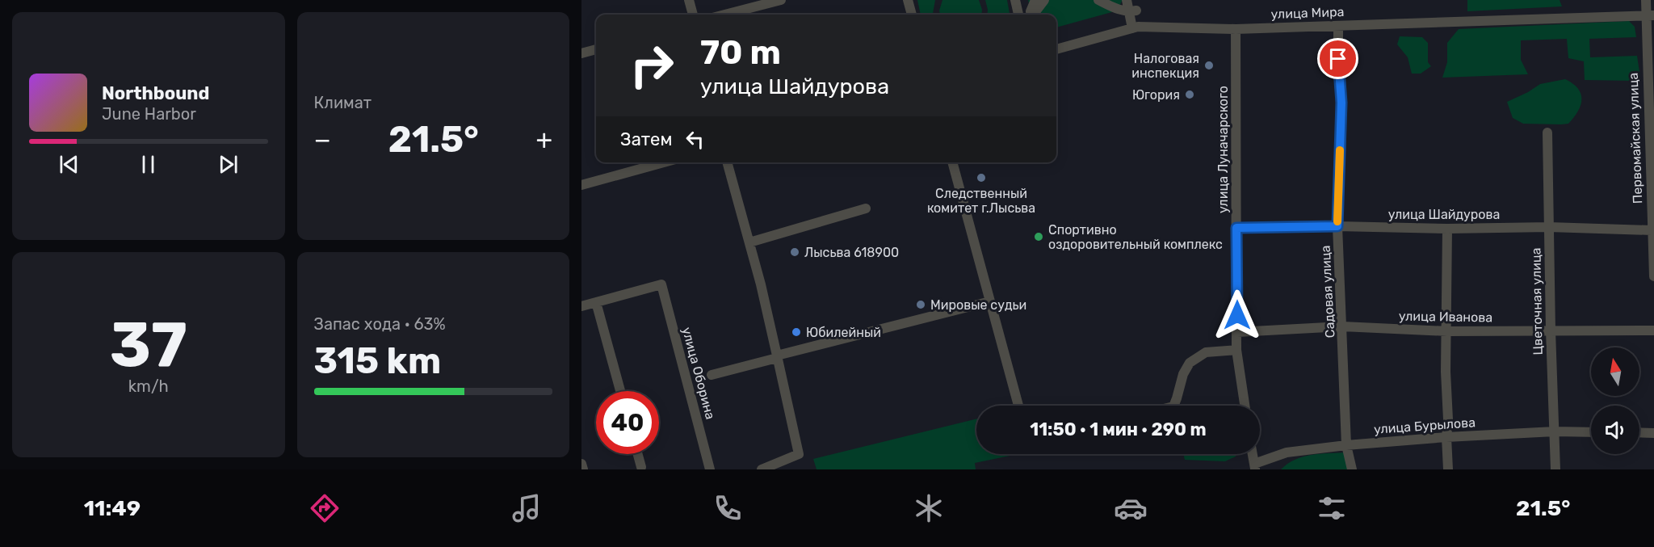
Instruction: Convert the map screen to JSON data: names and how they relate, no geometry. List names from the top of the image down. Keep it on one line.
{"streets":{"street":["улица Мира","Первомайская улица","улица Луначарского","улица Шайдурова","Садовая улица","Цветочная улица","улица Иванова","улица Оборина","улица Бурылова"]},"crossings":[["улица Мира","Первомайская улица"],["улица Мира","улица Луначарского"],["улица Мира","Садовая улица"],["Первомайская улица","улица Шайдурова"],["улица Луначарского","улица Шайдурова"],["улица Луначарского","улица Иванова"],["улица Шайдурова","Садовая улица"],["улица Шайдурова","Цветочная улица"],["Садовая улица","улица Иванова"],["Садовая улица","улица Бурылова"],["Цветочная улица","улица Иванова"],["Цветочная улица","улица Бурылова"]],"places":["Налоговая инспекция","Югория","Следственный комитет г.Лысьва","Спортивно оздоровительный комплекс","Лысьва 618900","Мировые судьи","Юбилейный"],"north":"top","page":{"tile":["Климат",["37","km/h"],["Запас хода · 63%","315 km"]],"turn":["70 m","улица Шайдурова"],"song":["Northbound","June Harbor"],"then":"Затем","heat":["−","21.5°","+"],"limit":"40","trip":"11:50 · 1 мин · 290 m","tabs":["11:49","21.5°"]}}
